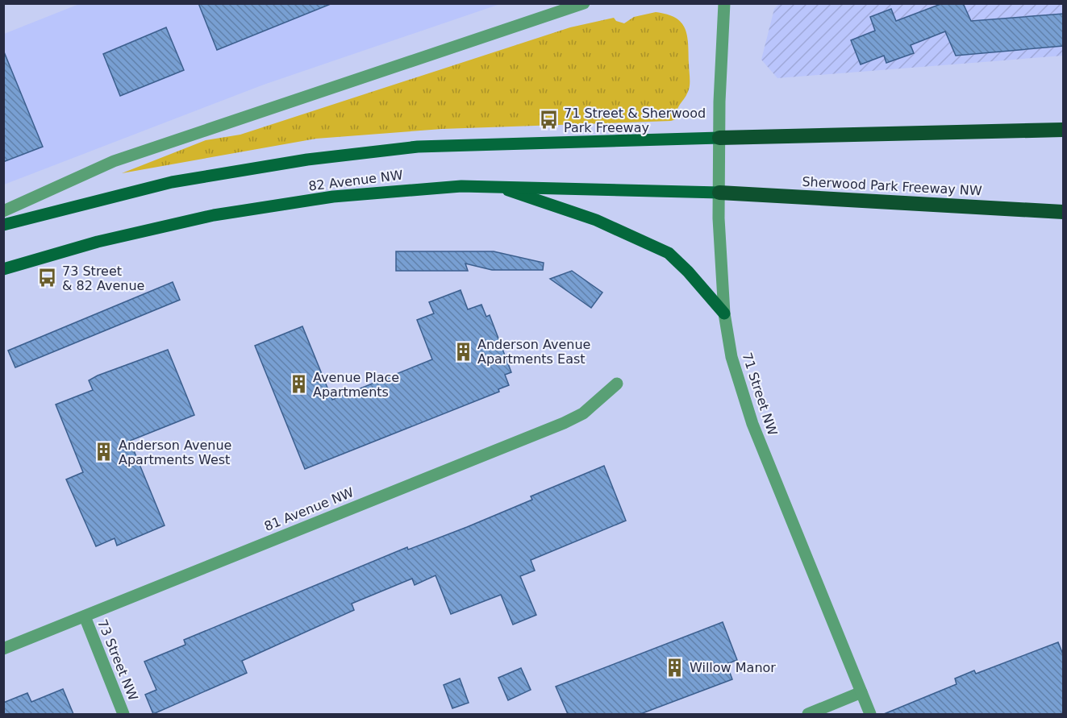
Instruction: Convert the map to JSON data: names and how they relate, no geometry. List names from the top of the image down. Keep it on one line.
{"streets":{"highway":["Sherwood Park Freeway NW"],"main road":["82 Avenue NW"],"street":["71 Street NW","81 Avenue NW","73 Street NW"]},"crossings":[["82 Avenue NW","Sherwood Park Freeway NW"],["82 Avenue NW","71 Street NW"],["Sherwood Park Freeway NW","71 Street NW"],["81 Avenue NW","73 Street NW"]],"places":{"bus stop":["71 Street & Sherwood Park Freeway","73 Street & 82 Avenue"],"building":["Anderson Avenue Apartments East","Avenue Place Apartments","Anderson Avenue Apartments West","Willow Manor"]}}
